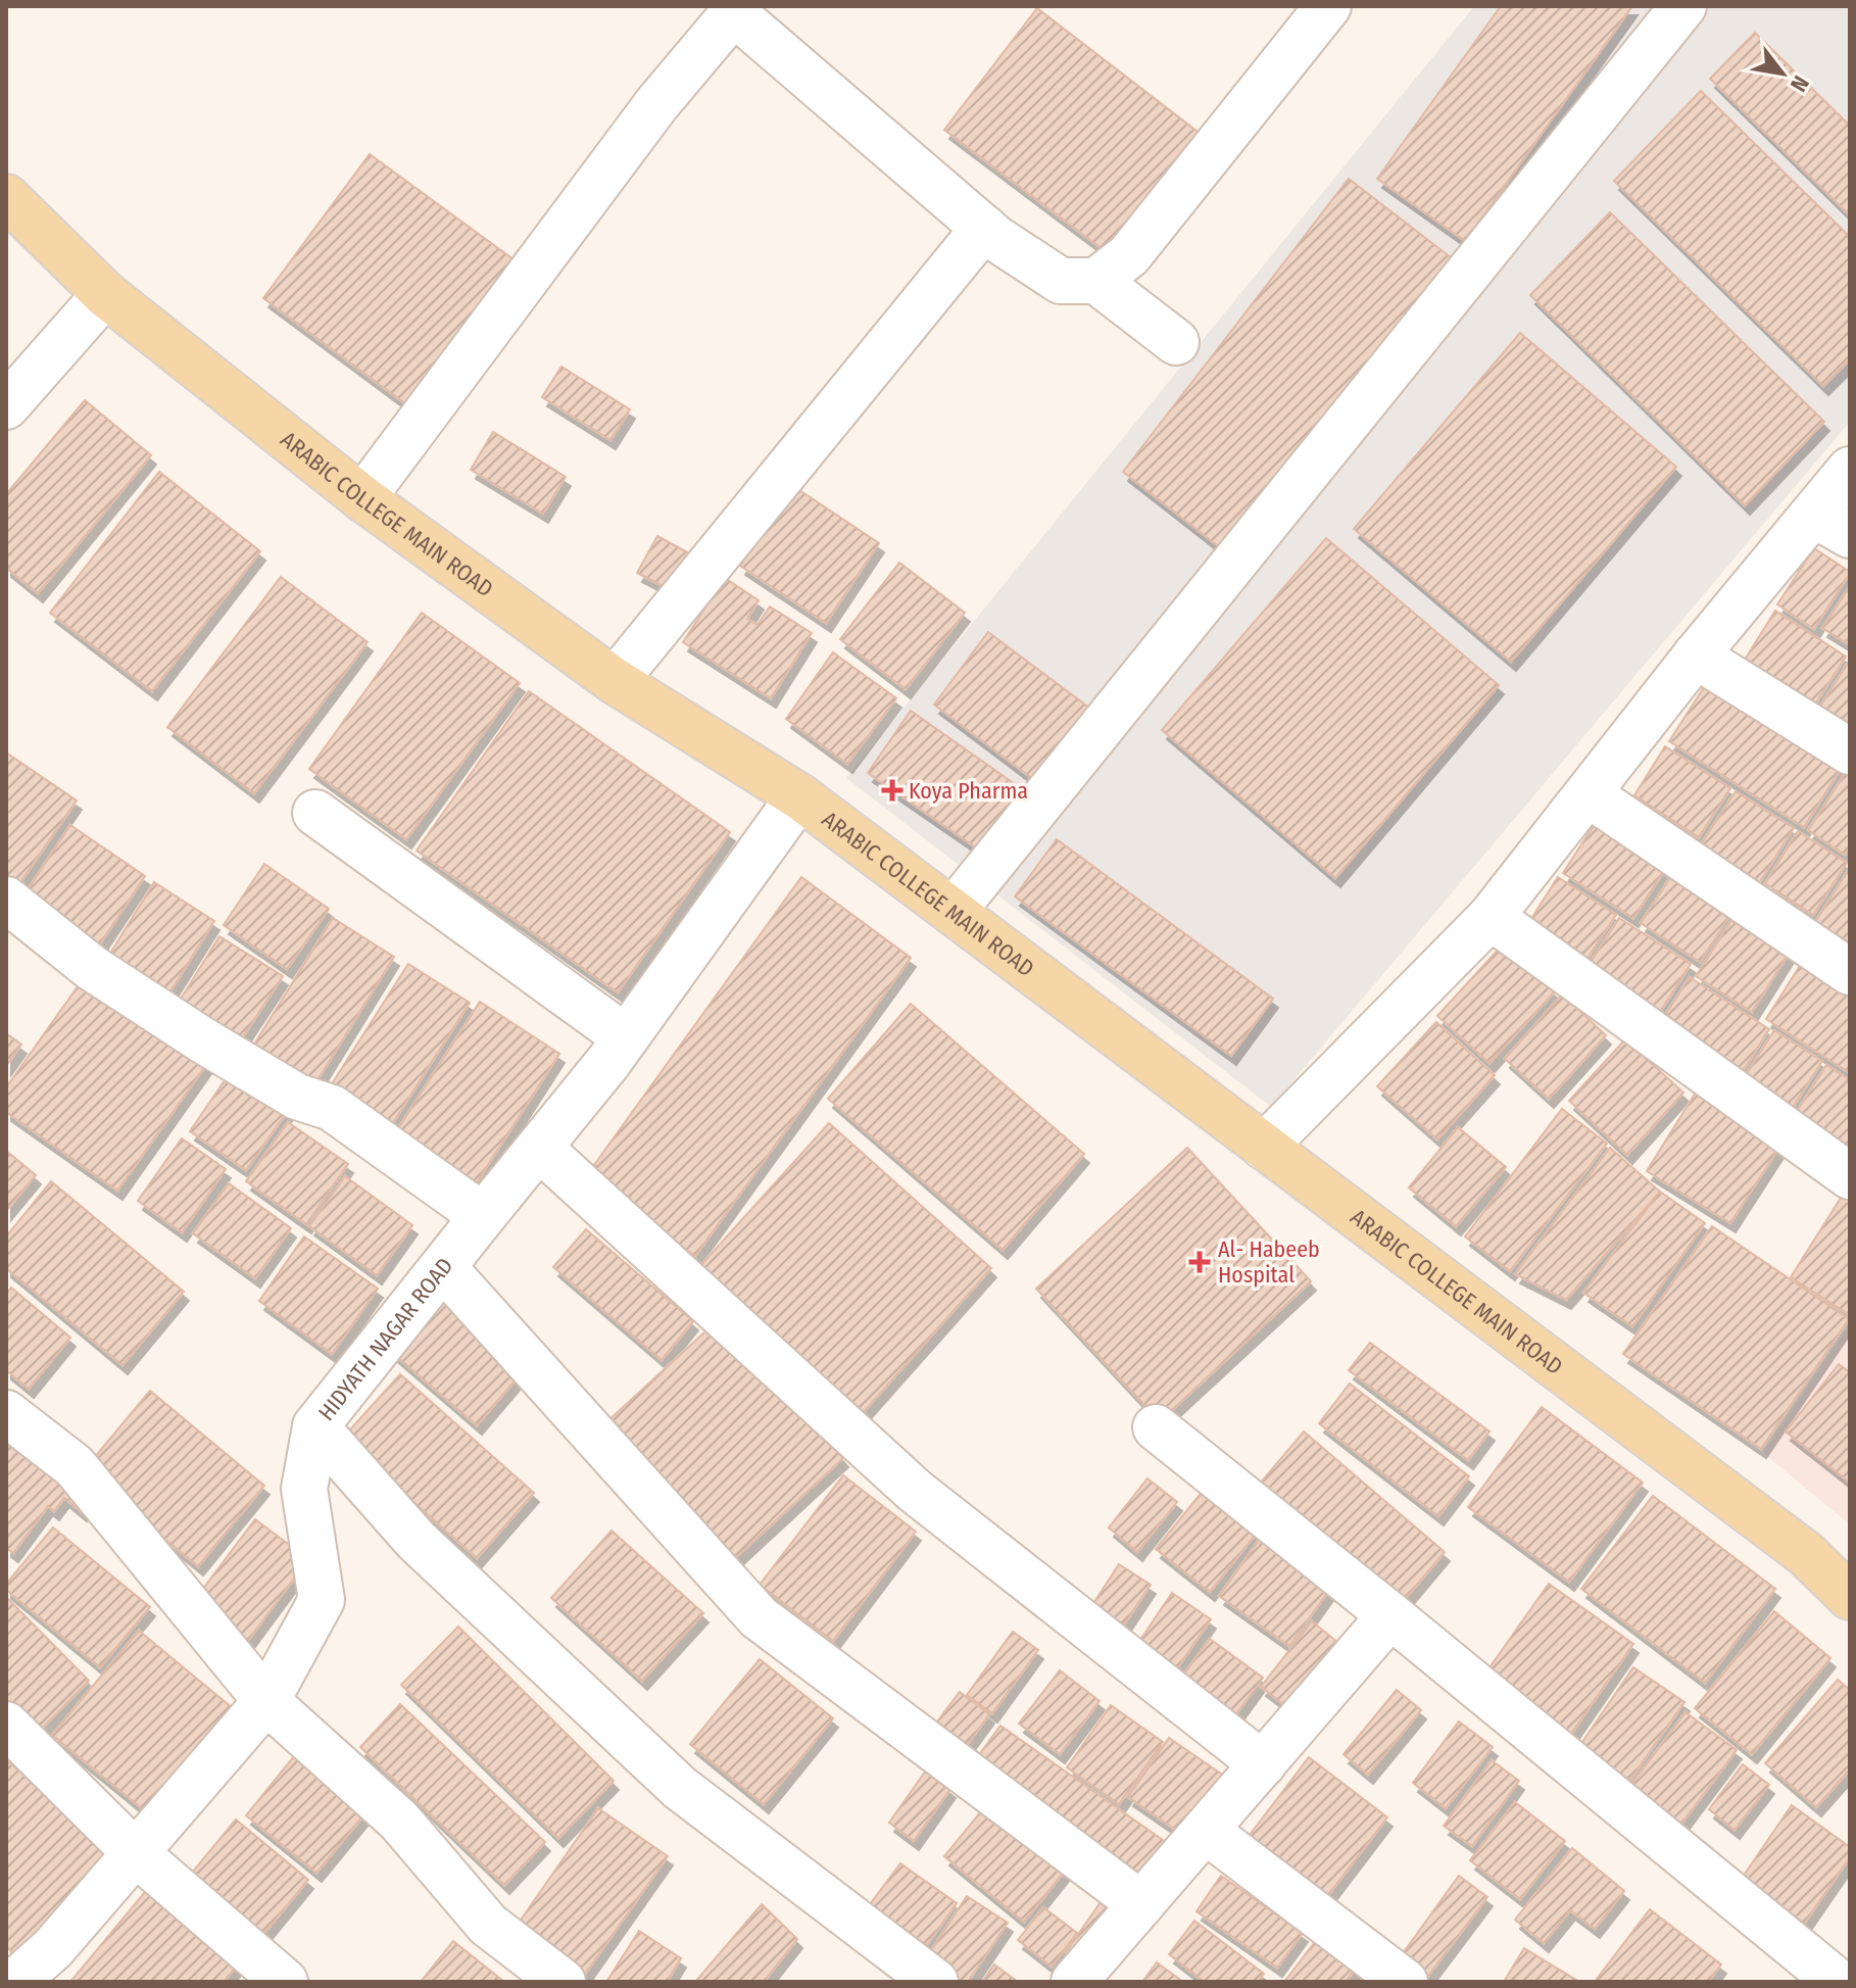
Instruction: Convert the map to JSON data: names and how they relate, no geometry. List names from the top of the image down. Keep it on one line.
{"streets":{"main road":["ARABIC COLLEGE MAIN ROAD"],"street":["HIDYATH NAGAR ROAD"]},"crossings":[["ARABIC COLLEGE MAIN ROAD","HIDYATH NAGAR ROAD"]],"places":{"health":["Koya Pharma","Al- Habeeb Hospital"]},"north":"bottom right"}
